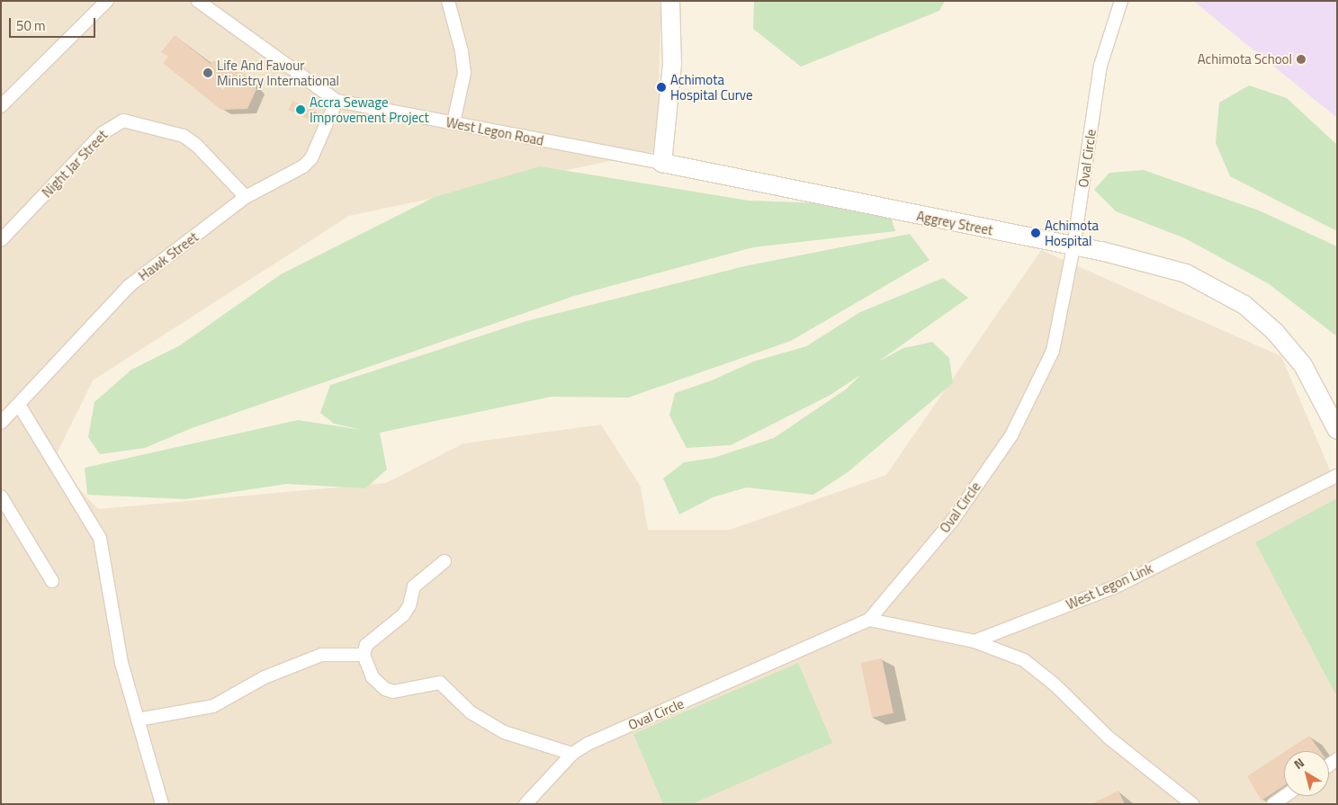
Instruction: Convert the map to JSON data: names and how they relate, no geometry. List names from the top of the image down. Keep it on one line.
{"streets":{"main road":["Aggrey Street"],"street":["West Legon Road","Oval Circle","Night Jar Street","Hawk Street","West Legon Link"]},"crossings":[["West Legon Road","Aggrey Street"],["West Legon Road","Hawk Street"],["Oval Circle","Aggrey Street"],["Night Jar Street","Hawk Street"]],"places":["Achimota School","Life And Favour Ministry International","Achimota Hospital Curve","Accra Sewage Improvement Project","Achimota Hospital"],"scale_bar":"50 m","north":"top left"}
